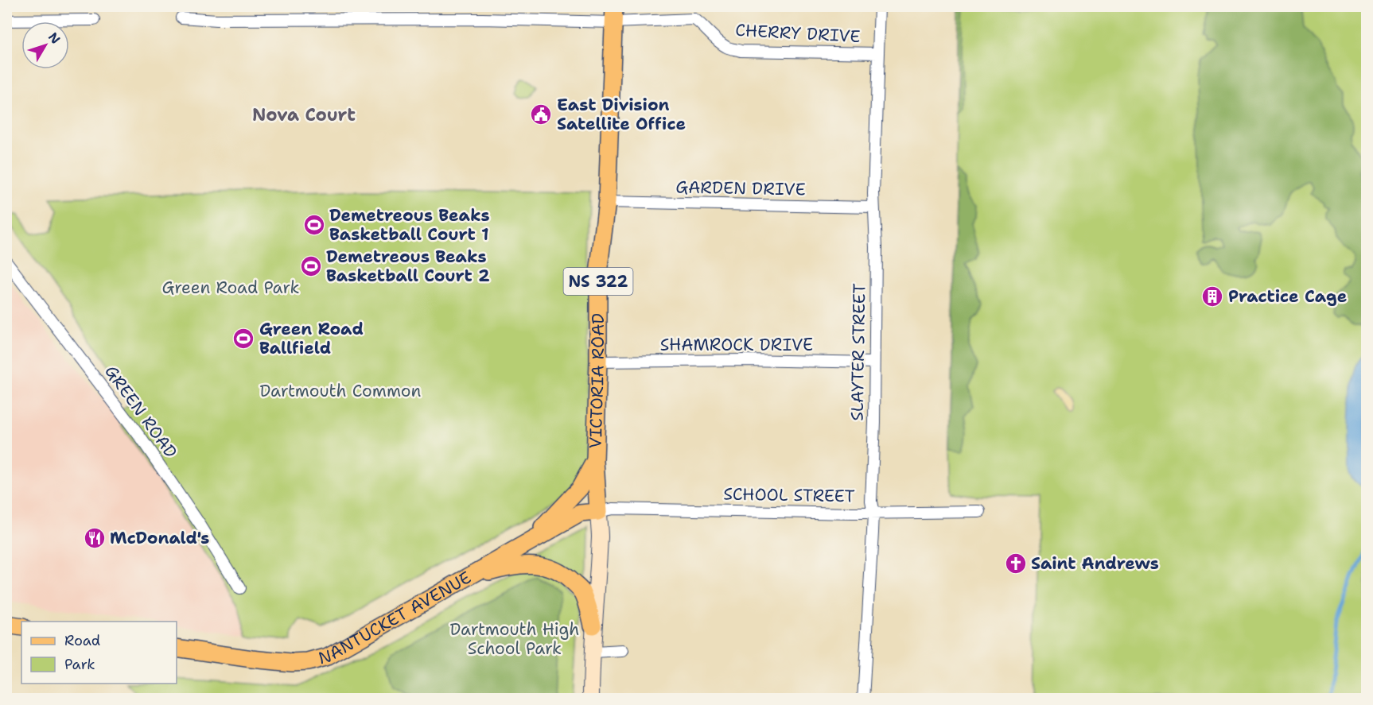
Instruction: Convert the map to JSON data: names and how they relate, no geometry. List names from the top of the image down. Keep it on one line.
{"streets":{"main road":["NS 322","VICTORIA ROAD","NANTUCKET AVENUE"],"street":["CHERRY DRIVE","GARDEN DRIVE","SHAMROCK DRIVE","SLAYTER STREET","GREEN ROAD","SCHOOL STREET"]},"crossings":[["CHERRY DRIVE","SLAYTER STREET"],["CHERRY DRIVE","VICTORIA ROAD"],["GARDEN DRIVE","SLAYTER STREET"],["GARDEN DRIVE","VICTORIA ROAD"],["SHAMROCK DRIVE","SLAYTER STREET"],["SHAMROCK DRIVE","VICTORIA ROAD"],["SLAYTER STREET","SCHOOL STREET"],["VICTORIA ROAD","SCHOOL STREET"],["VICTORIA ROAD","NANTUCKET AVENUE"],["SCHOOL STREET","NANTUCKET AVENUE"]],"districts":["Nova Court"],"parks":["Green Road Park","Dartmouth Common","Dartmouth High School Park"],"places":{"public building":["East Division Satellite Office"],"sports":["Demetreous Beaks Basketball Court 1","Demetreous Beaks Basketball Court 2","Green Road Ballfield"],"building":["Practice Cage"],"restaurant":["McDonald's"],"church":["Saint Andrews"]},"legend":["Road","Park"],"north":"top right"}
